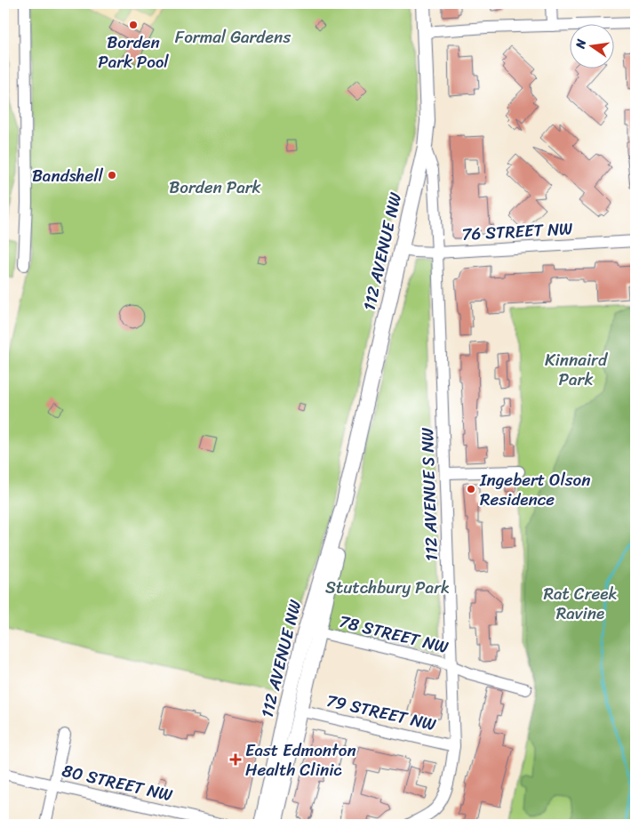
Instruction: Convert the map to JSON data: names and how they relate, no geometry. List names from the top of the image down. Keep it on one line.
{"streets":{"main road":["112 AVENUE NW"],"street":["76 STREET NW","112 AVENUE S NW","78 STREET NW","79 STREET NW","80 STREET NW"]},"crossings":[["76 STREET NW","112 AVENUE NW"],["76 STREET NW","112 AVENUE S NW"],["112 AVENUE NW","112 AVENUE S NW"],["112 AVENUE NW","78 STREET NW"],["112 AVENUE NW","79 STREET NW"],["112 AVENUE S NW","78 STREET NW"],["112 AVENUE S NW","79 STREET NW"]],"parks":["Formal Gardens","Borden Park","Kinnaird Park","Stutchbury Park","Rat Creek Ravine"],"places":{"other":["Borden Park Pool","Bandshell","Ingebert Olson Residence"],"health":["East Edmonton Health Clinic"]},"north":"left"}
